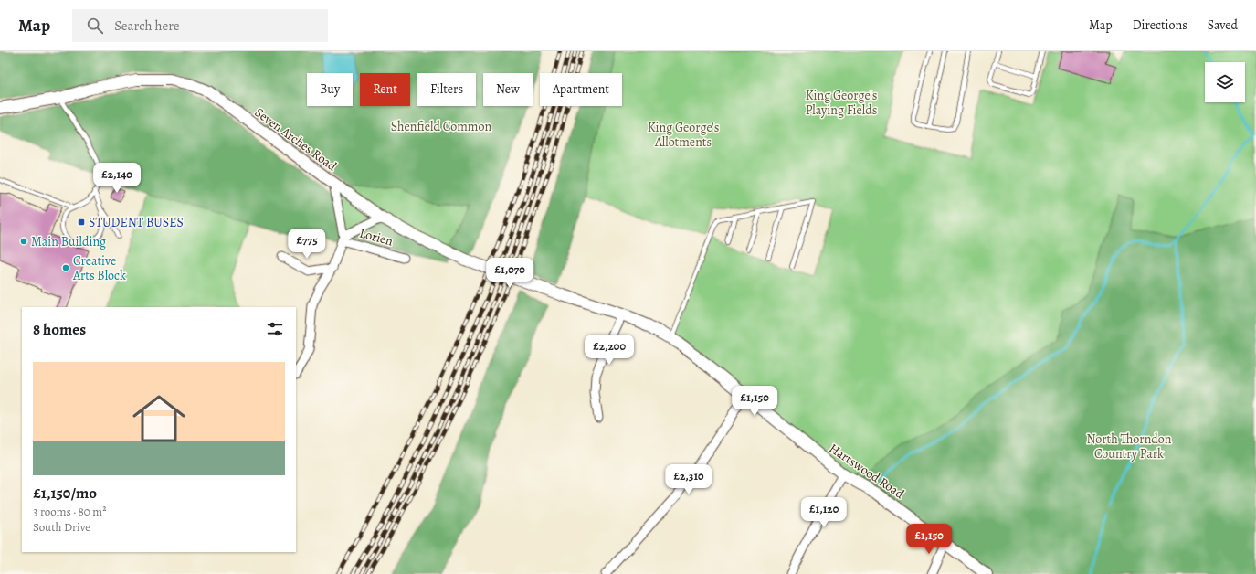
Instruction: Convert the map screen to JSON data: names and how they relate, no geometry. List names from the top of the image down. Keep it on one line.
{"streets":{"street":["Seven Arches Road","Lorien","Hartswood Road"]},"crossings":[["Seven Arches Road","Hartswood Road"]],"parks":["King George's Playing Fields","Shenfield Common","King George's Allotments","North Thorndon Country Park"],"places":{"transit":["STUDENT BUSES"],"other":["Main Building","Creative Arts Block"]},"page":{"header":"Map","search":"Search here","nav":["Map","Directions","Saved"],"chip":["Buy","Rent","Filters","New","Apartment"],"price":["£2,140","£775","£1,070","£2,200","£1,150","£2,310","£1,120","£1,150"],"heading":"8 homes","list":[{"name":"£1,150/mo","note":"3 rooms · 80 m² · South Drive"}]}}
